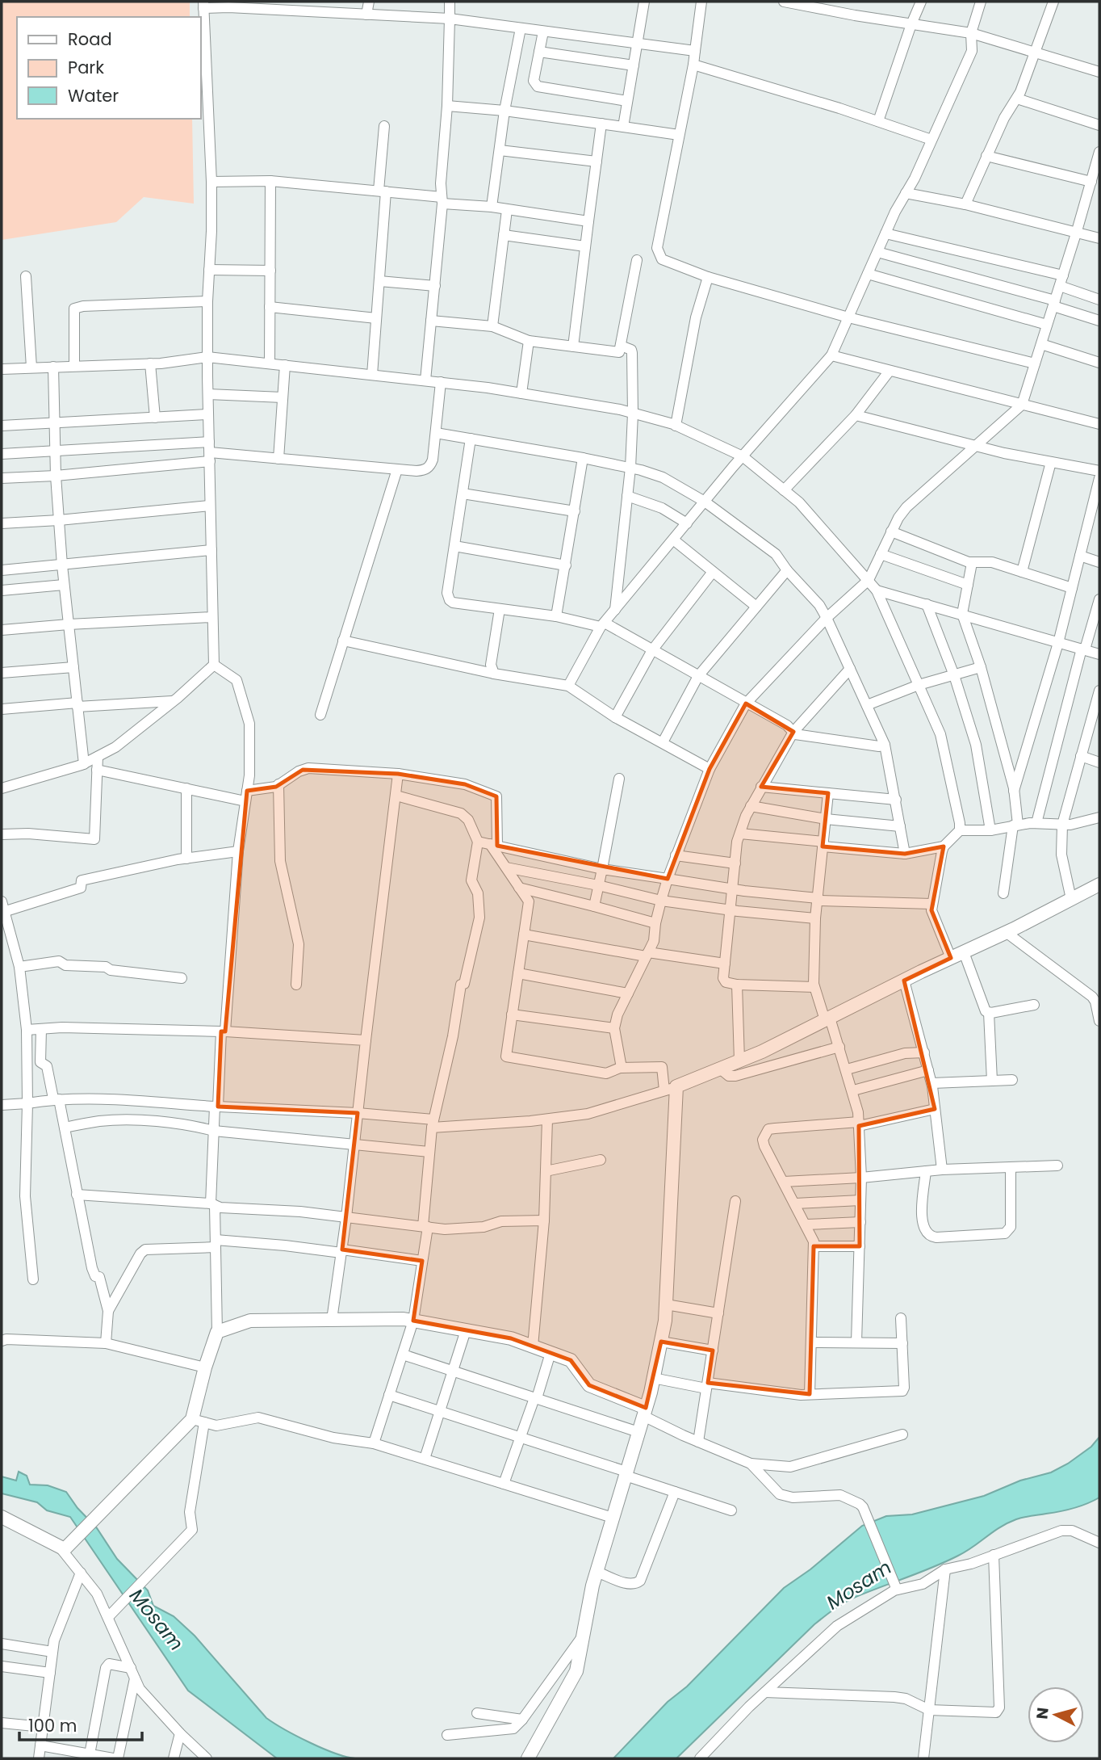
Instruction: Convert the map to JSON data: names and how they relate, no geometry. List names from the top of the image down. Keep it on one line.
{"water":["Mosam"],"legend":["Road","Park","Water"],"scale_bar":"100 m","north":"left"}
